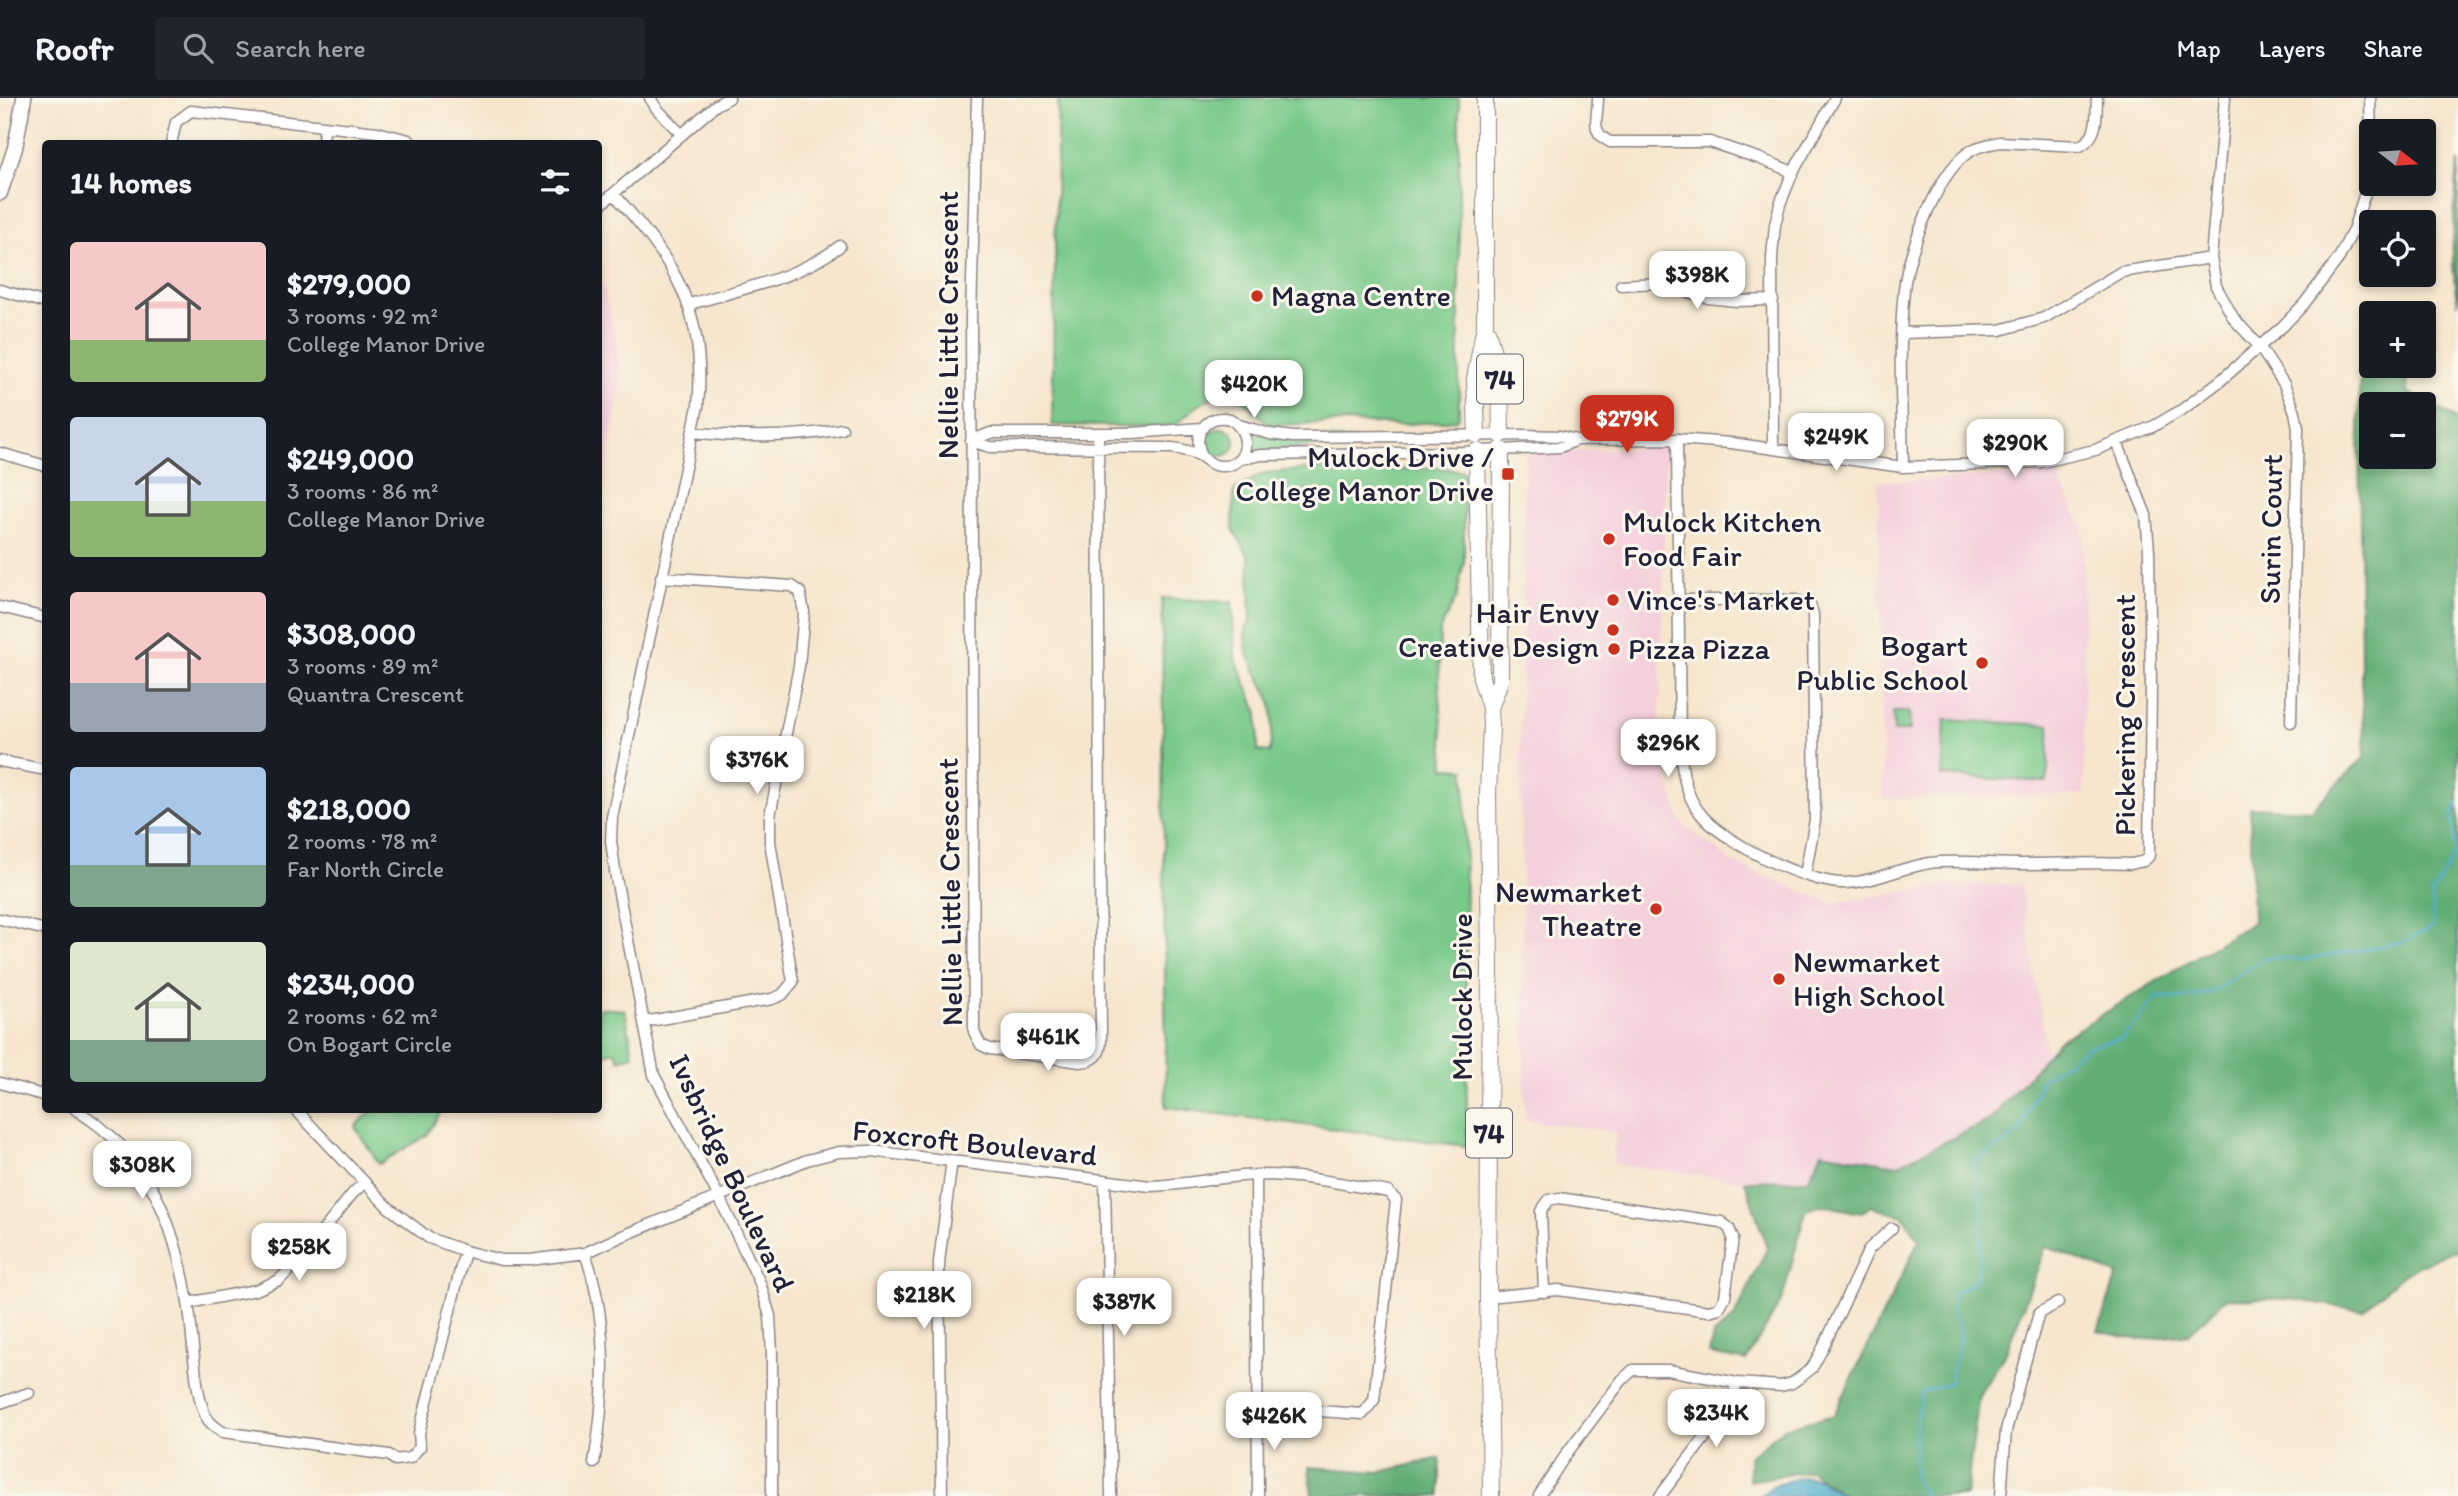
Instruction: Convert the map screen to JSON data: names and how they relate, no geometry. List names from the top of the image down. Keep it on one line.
{"streets":{"main road":["74","Mulock Drive"],"street":["Nellie Little Crescent","Surin Court","Pickering Crescent","Foxcroft Boulevard","Ivsbridge Boulevard"]},"crossings":[["Foxcroft Boulevard","Ivsbridge Boulevard"]],"places":{"other":["Magna Centre","Mulock Kitchen Food Fair","Vince's Market","Hair Envy Creative Design","Pizza Pizza","Bogart Public School","Newmarket Theatre","Newmarket High School"],"transit":["Mulock Drive / College Manor Drive"]},"north":"right","page":{"header":"Roofr","search":"Search here","nav":["Map","Layers","Share"],"map_buttons":["+","−"],"heading":"14 homes","list":[{"name":"$279,000","note":"3 rooms · 92 m² · College Manor Drive"},{"name":"$249,000","note":"3 rooms · 86 m² · College Manor Drive"},{"name":"$308,000","note":"3 rooms · 89 m² · Quantra Crescent"},{"name":"$218,000","note":"2 rooms · 78 m² · Far North Circle"},{"name":"$234,000","note":"2 rooms · 62 m² · On Bogart Circle"}],"price":["$398K","$420K","$279K","$249K","$290K","$296K","$376K","$461K","$308K","$258K","$218K","$387K","$234K","$426K"]}}
